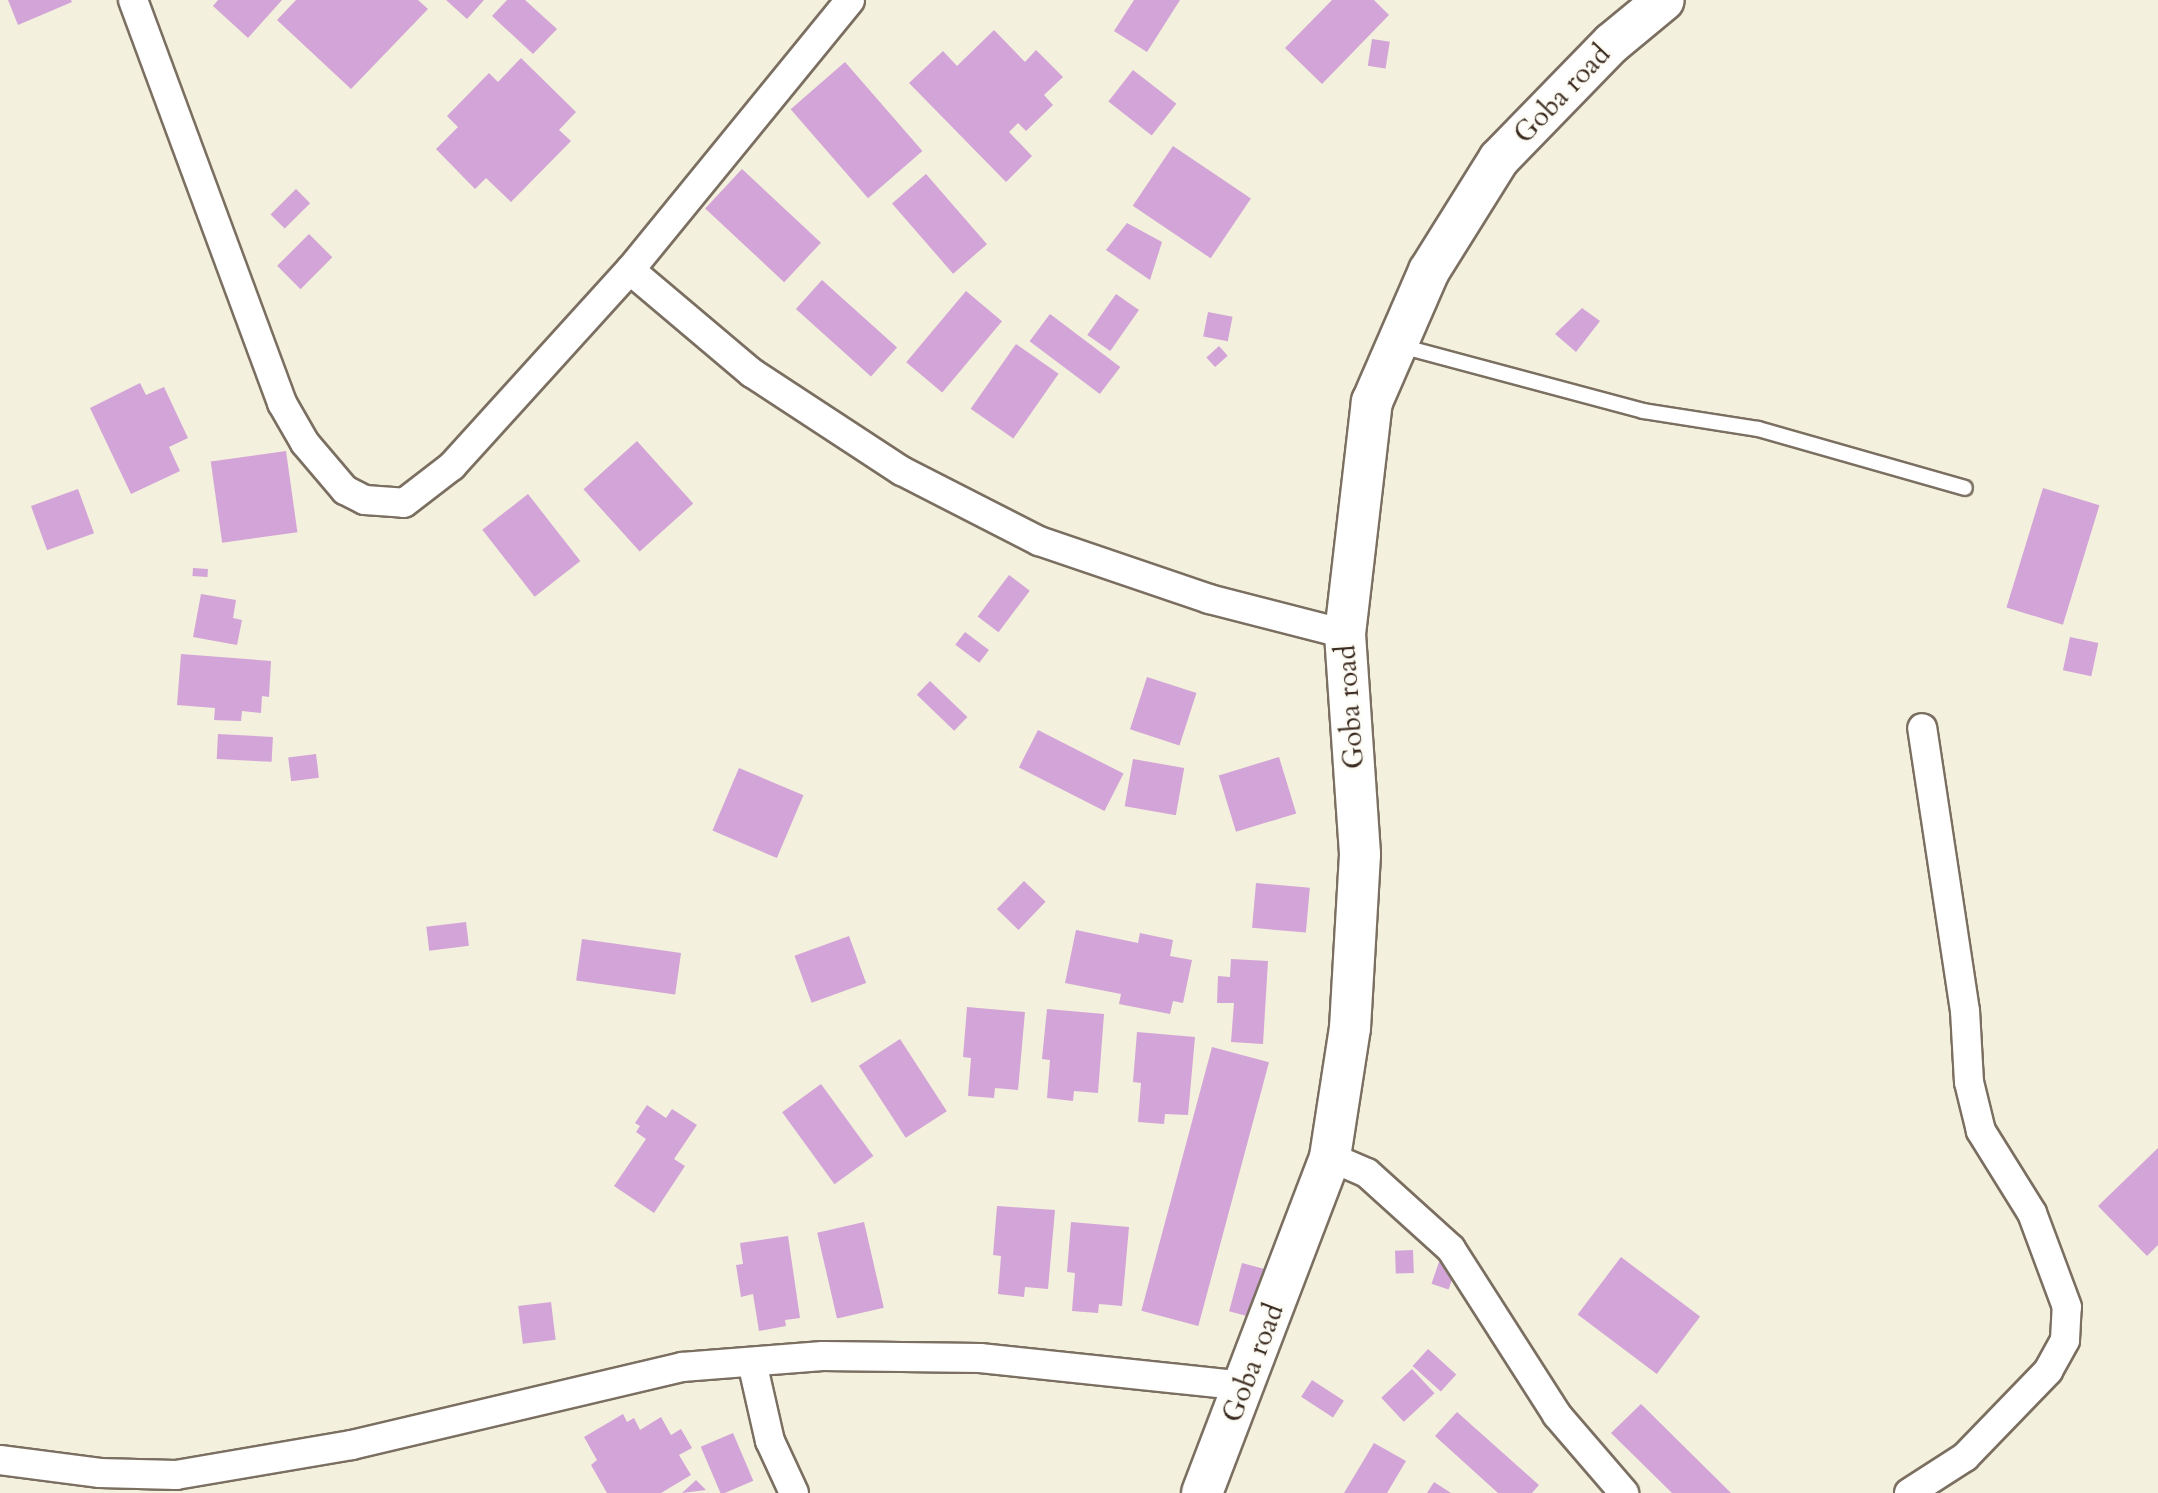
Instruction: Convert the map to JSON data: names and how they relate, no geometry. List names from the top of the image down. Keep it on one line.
{"streets":{"street":["Goba road"]}}
